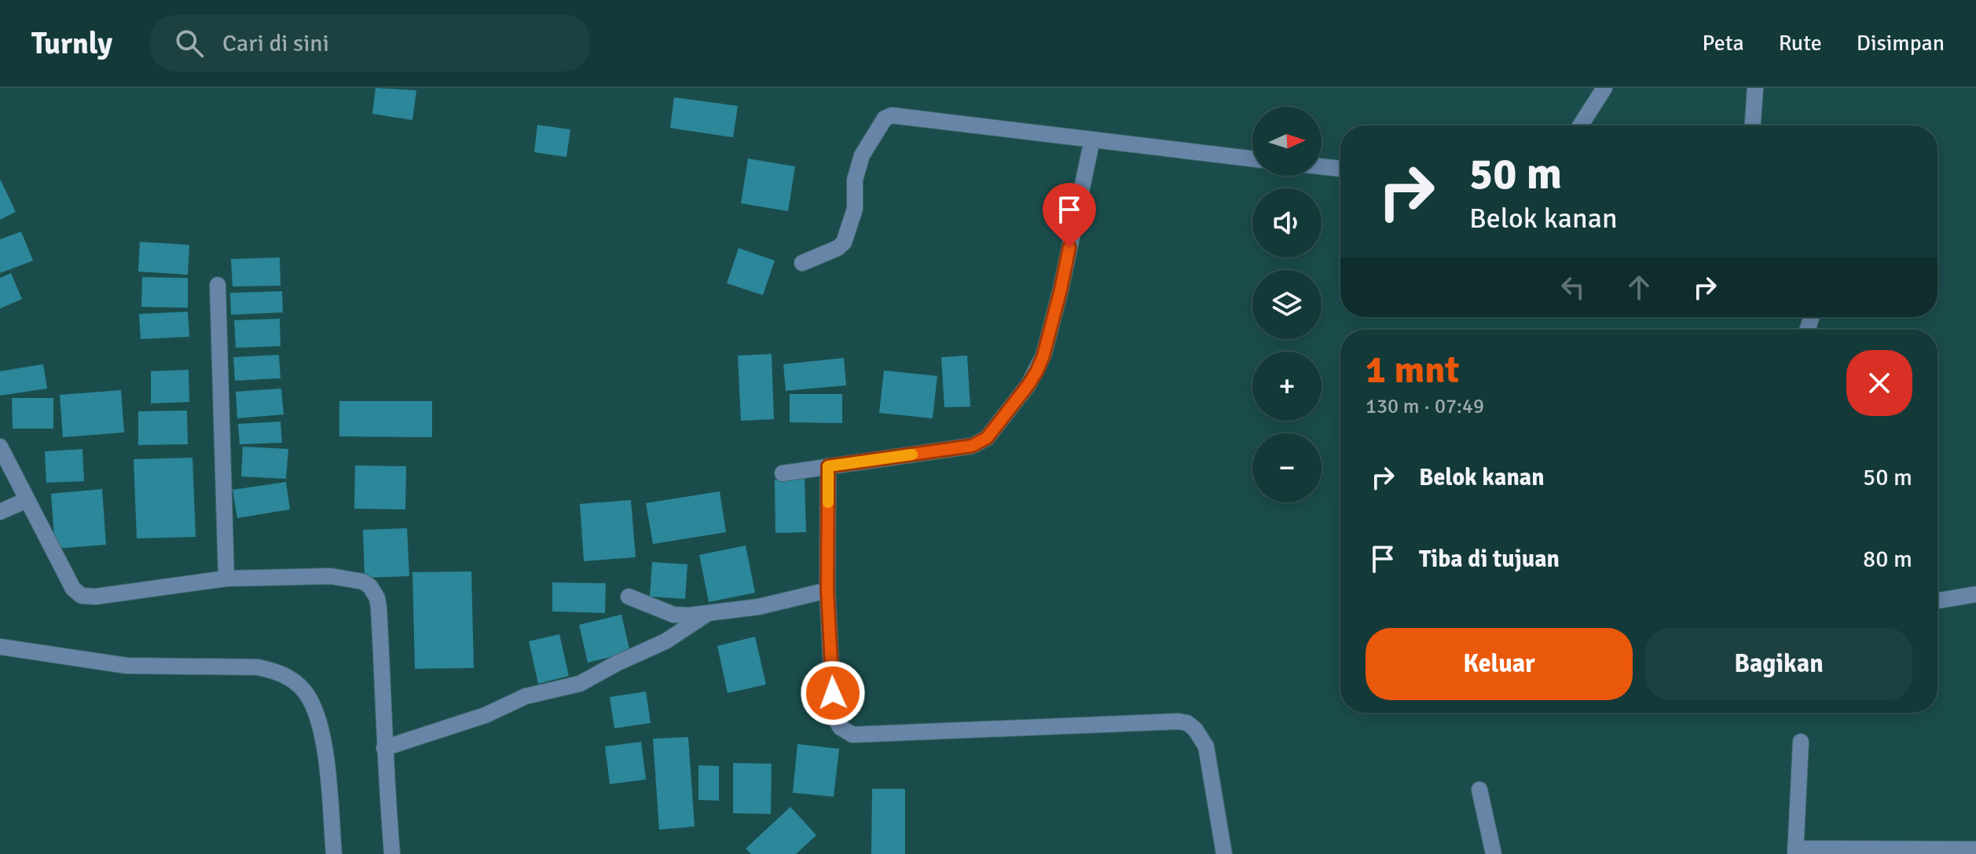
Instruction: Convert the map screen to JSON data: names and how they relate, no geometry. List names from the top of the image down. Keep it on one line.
{"north":"right","page":{"header":"Turnly","search":"Cari di sini","nav":["Peta","Rute","Disimpan"],"map_buttons":["+","−"],"turn":["50 m","Belok kanan"],"heading":["1 mnt","130 m · 07:49"],"list":[{"name":"Belok kanan","value":"50 m"},{"name":"Tiba di tujuan","value":"80 m"}],"buttons":["Keluar","Bagikan"]}}
